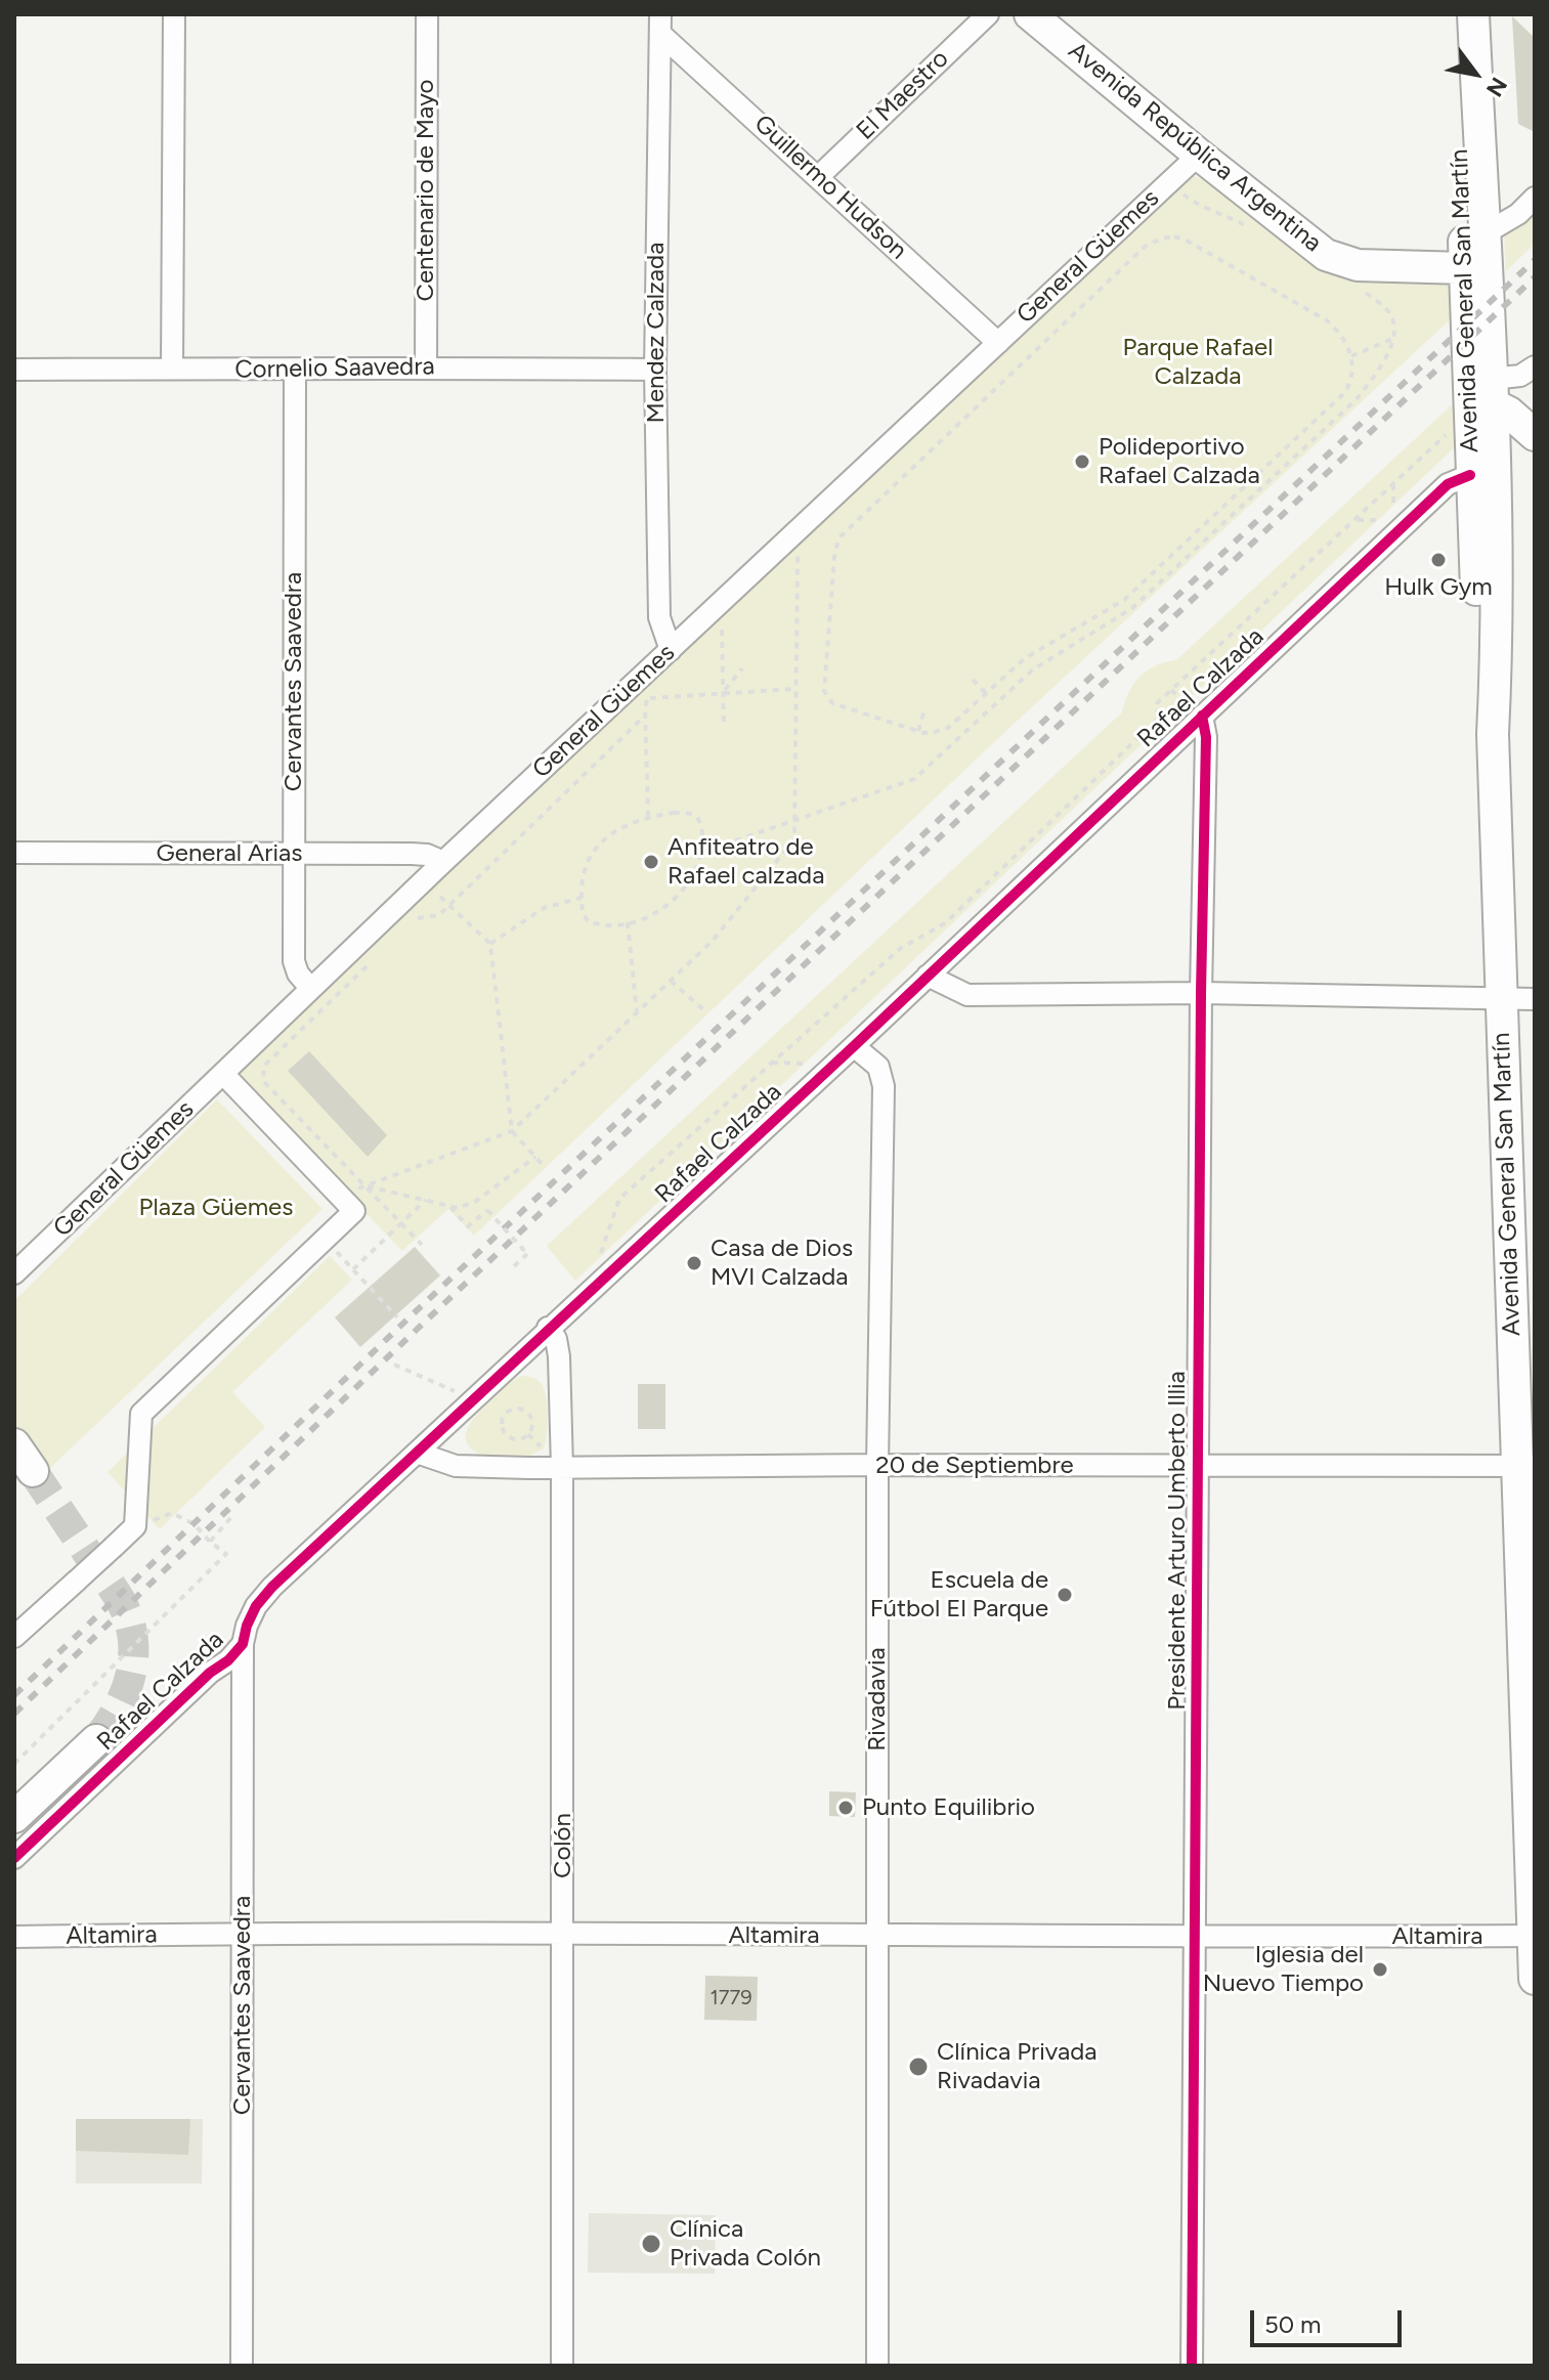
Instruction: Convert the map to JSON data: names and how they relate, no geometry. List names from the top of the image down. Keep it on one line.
{"streets":{"main road":["Avenida República Argentina","Avenida General San Martín"],"street":["El Maestro","Guillermo Hudson","Centenario de Mayo","General Güemes","Mendez Calzada","Cornelio Saavedra","Cervantes Saavedra","Rafael Calzada","General Arias","20 de Septiembre","Presidente Arturo Umberto Illia","Rivadavia","Colón","Altamira"]},"crossings":[["El Maestro","Guillermo Hudson"],["Avenida República Argentina","General Güemes"],["Avenida República Argentina","Avenida General San Martín"],["Guillermo Hudson","General Güemes"],["Guillermo Hudson","Mendez Calzada"],["Centenario de Mayo","Cornelio Saavedra"],["General Güemes","Mendez Calzada"],["General Güemes","Cervantes Saavedra"],["General Güemes","General Arias"],["Avenida General San Martín","Rafael Calzada"],["Avenida General San Martín","20 de Septiembre"],["Avenida General San Martín","Altamira"],["Mendez Calzada","Cornelio Saavedra"],["Cornelio Saavedra","Cervantes Saavedra"],["Cervantes Saavedra","Rafael Calzada"],["Cervantes Saavedra","General Arias"],["Cervantes Saavedra","Altamira"],["Rafael Calzada","20 de Septiembre"],["Rafael Calzada","Presidente Arturo Umberto Illia"],["Rafael Calzada","Rivadavia"],["Rafael Calzada","Colón"],["20 de Septiembre","Presidente Arturo Umberto Illia"],["20 de Septiembre","Rivadavia"],["20 de Septiembre","Colón"],["Presidente Arturo Umberto Illia","Altamira"],["Rivadavia","Altamira"],["Colón","Altamira"]],"parks":["Parque Rafael Calzada","Plaza Güemes"],"places":["Polideportivo Rafael Calzada","Hulk Gym","Anfiteatro de Rafael calzada","Casa de Dios MVI Calzada","Escuela de Fútbol El Parque","Punto Equilibrio","Iglesia del Nuevo Tiempo","Clínica Privada Rivadavia","Clínica Privada Colón"],"house_numbers":["1779"],"scale_bar":"50 m","north":"bottom right"}
